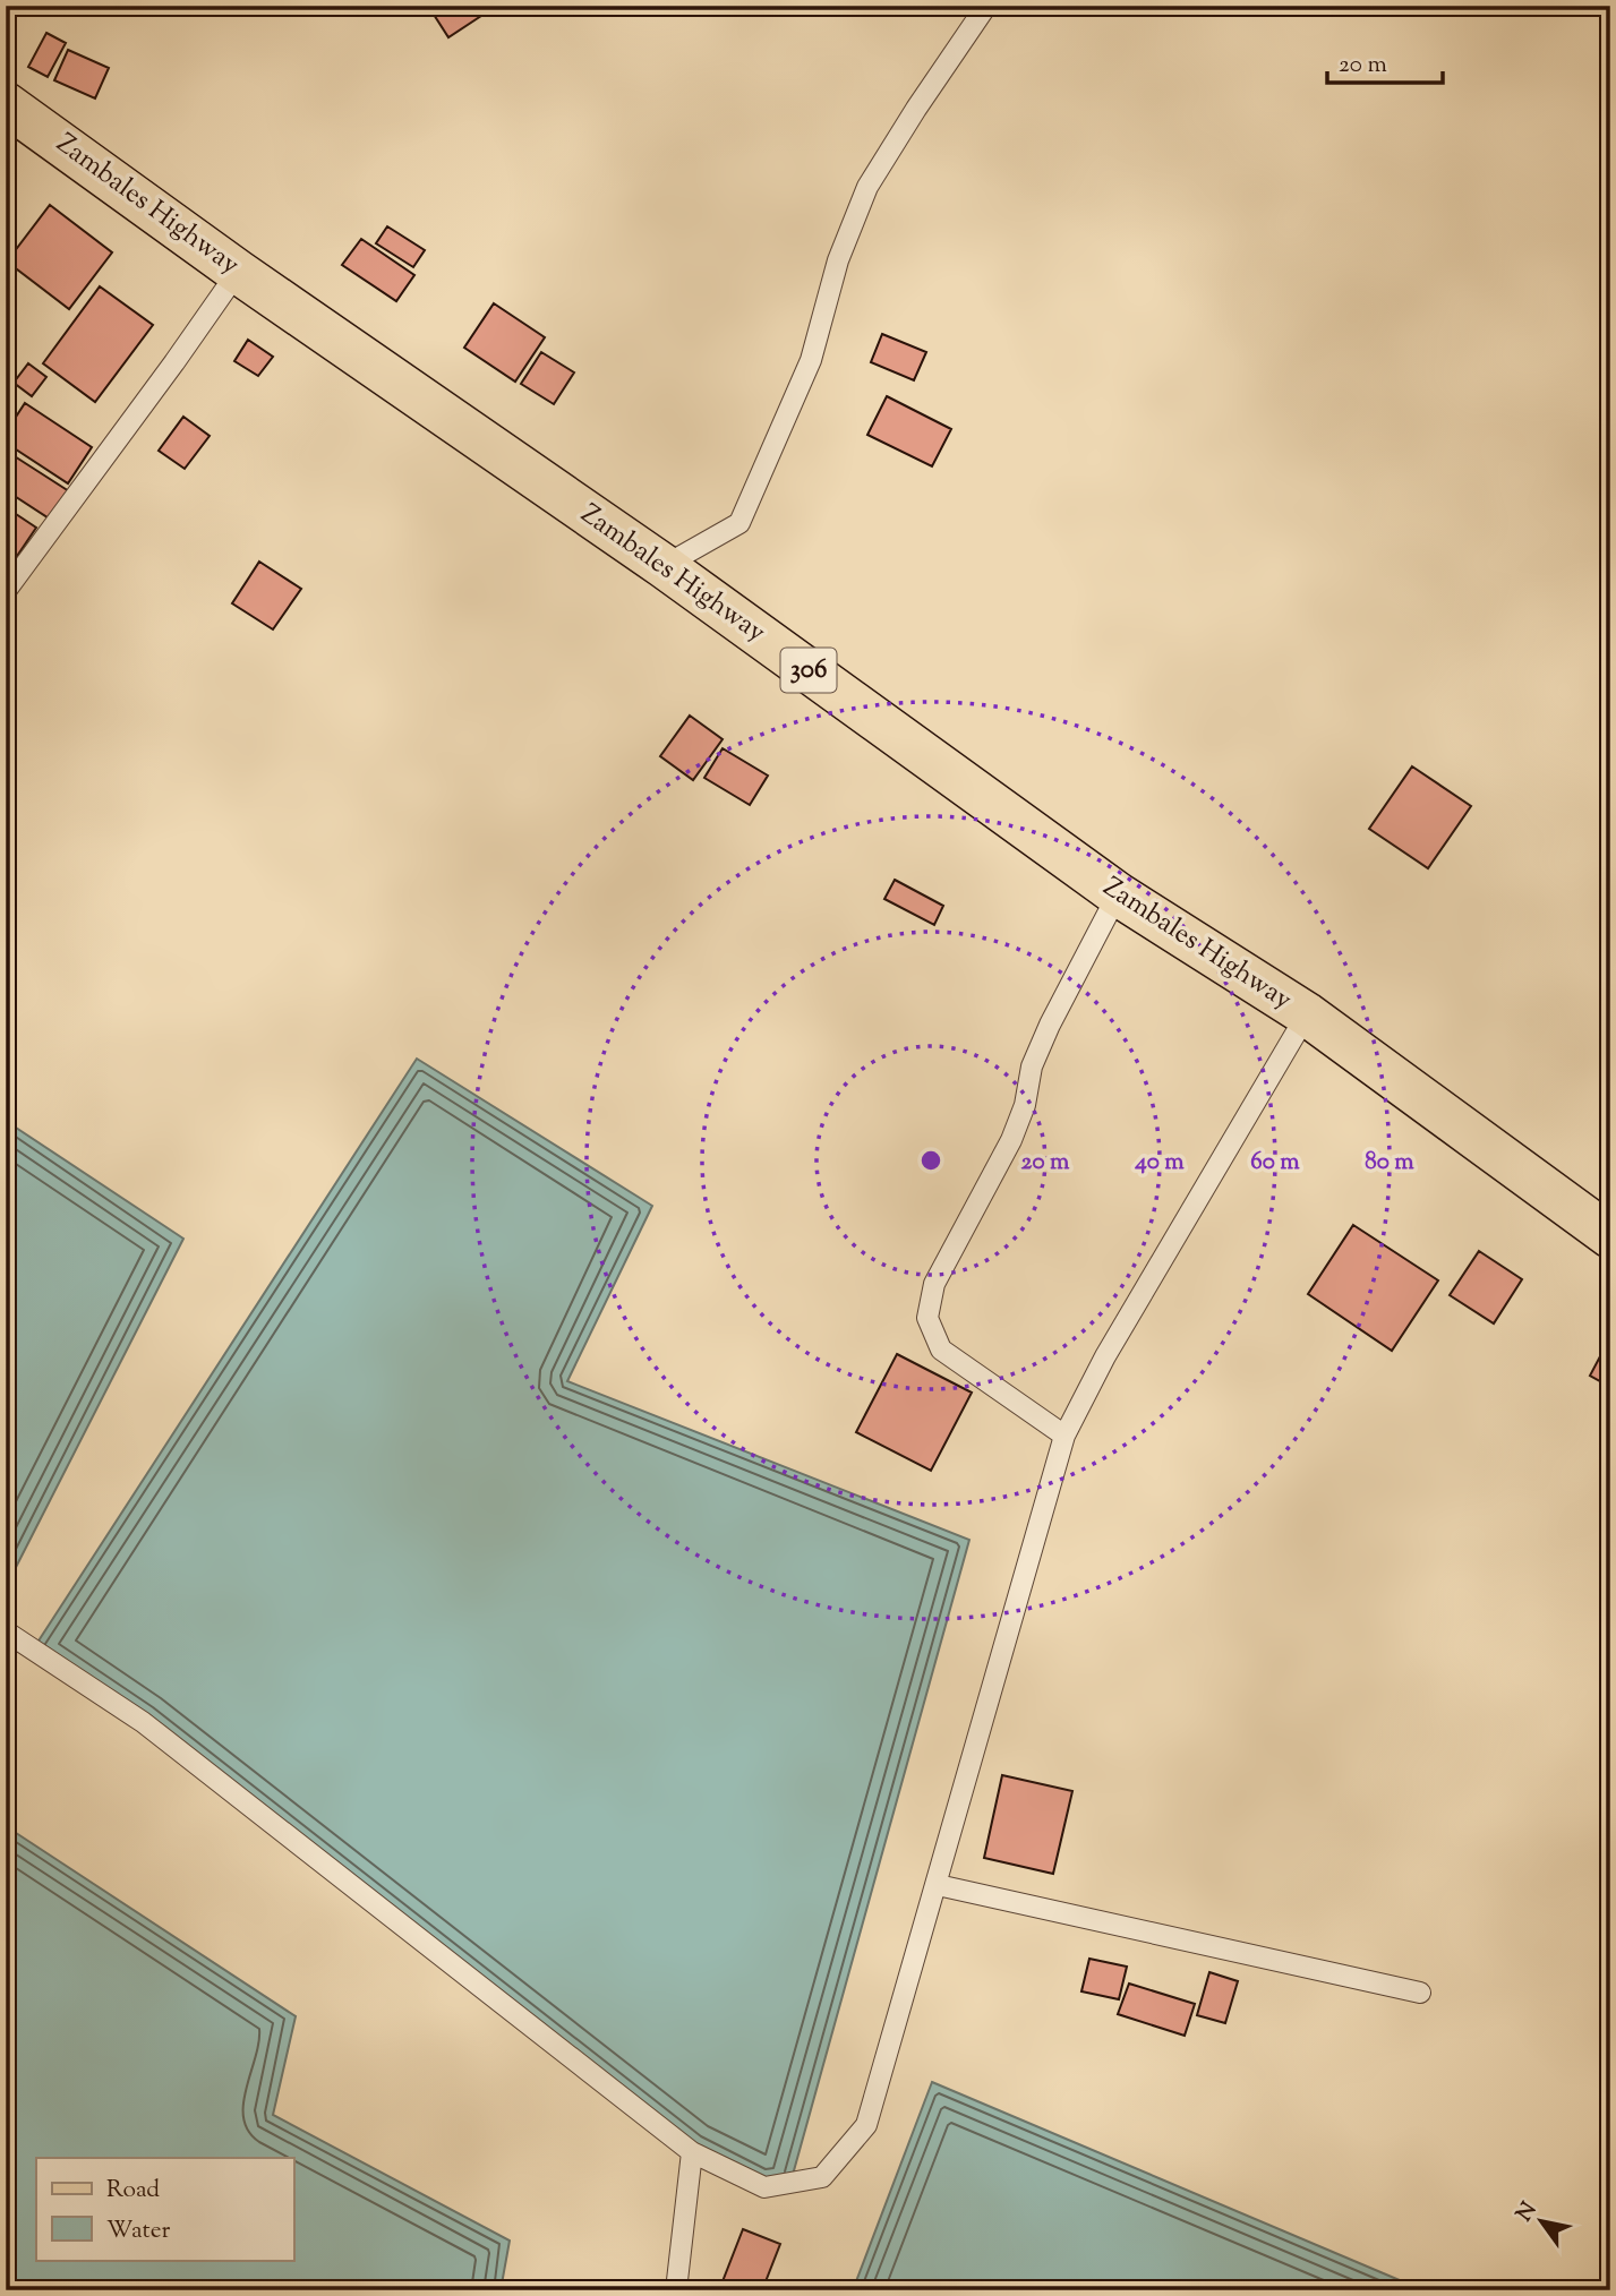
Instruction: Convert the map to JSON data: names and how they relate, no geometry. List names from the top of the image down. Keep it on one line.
{"streets":{"main road":["Zambales Highway","306"]},"legend":["Road","Water"],"scale_bar":"20 m","north":"top left","rings":["20 m","40 m","60 m","80 m"]}
